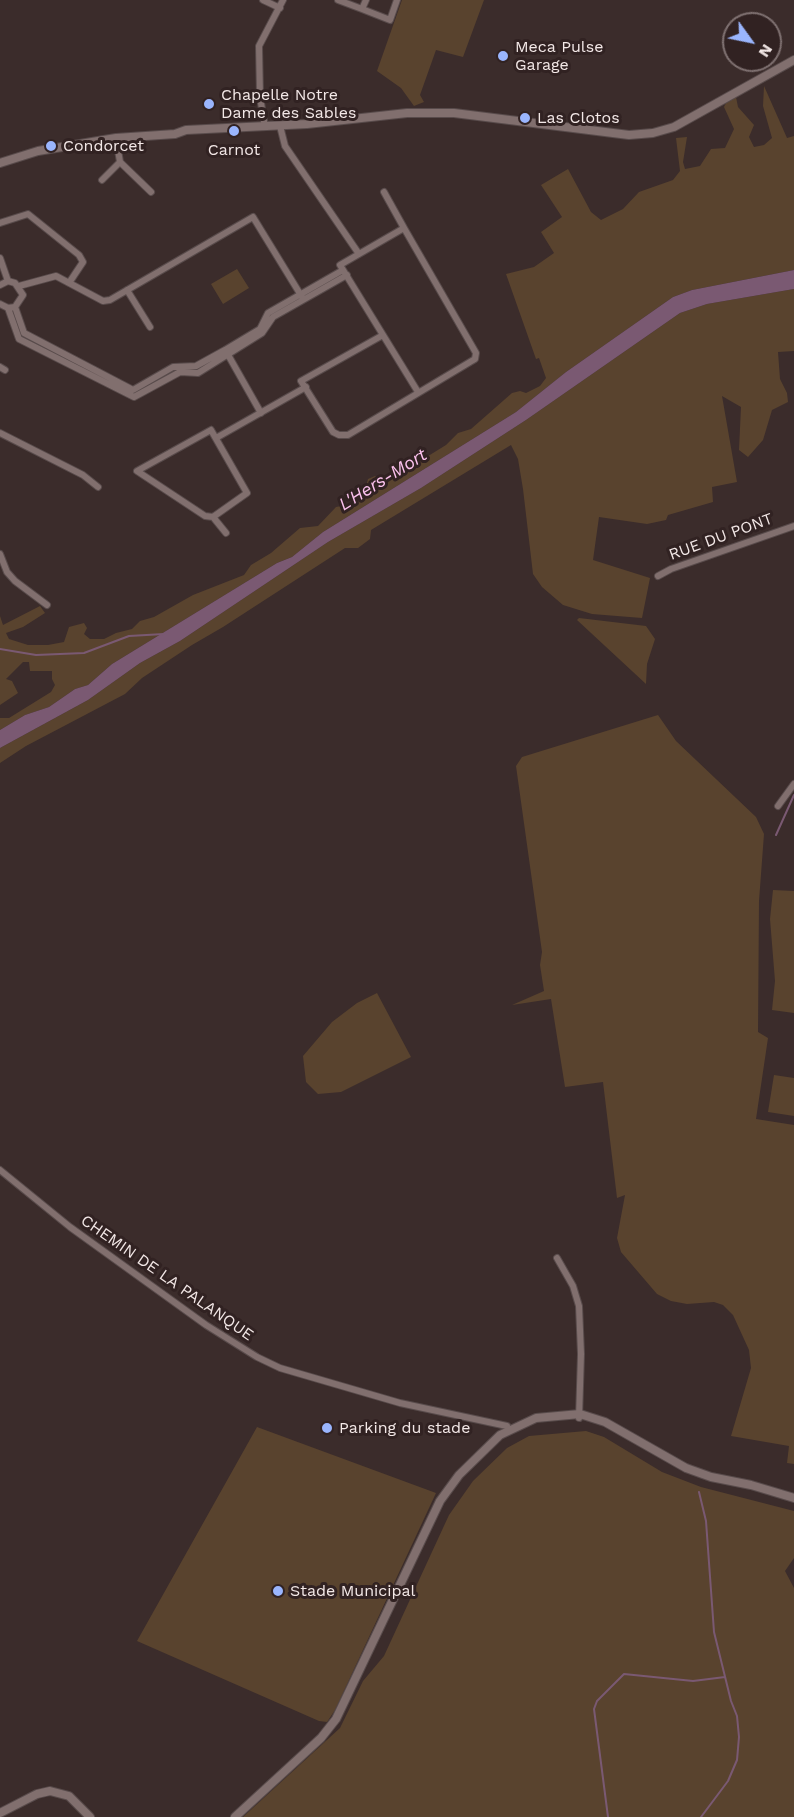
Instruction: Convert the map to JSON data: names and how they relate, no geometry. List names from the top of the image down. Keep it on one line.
{"streets":{"street":["RUE DU PONT","CHEMIN DE LA PALANQUE"]},"water":["L'Hers-Mort"],"places":["Meca Pulse Garage","Chapelle Notre Dame des Sables","Las Clotos","Carnot","Condorcet","Parking du stade","Stade Municipal"],"north":"bottom right"}
